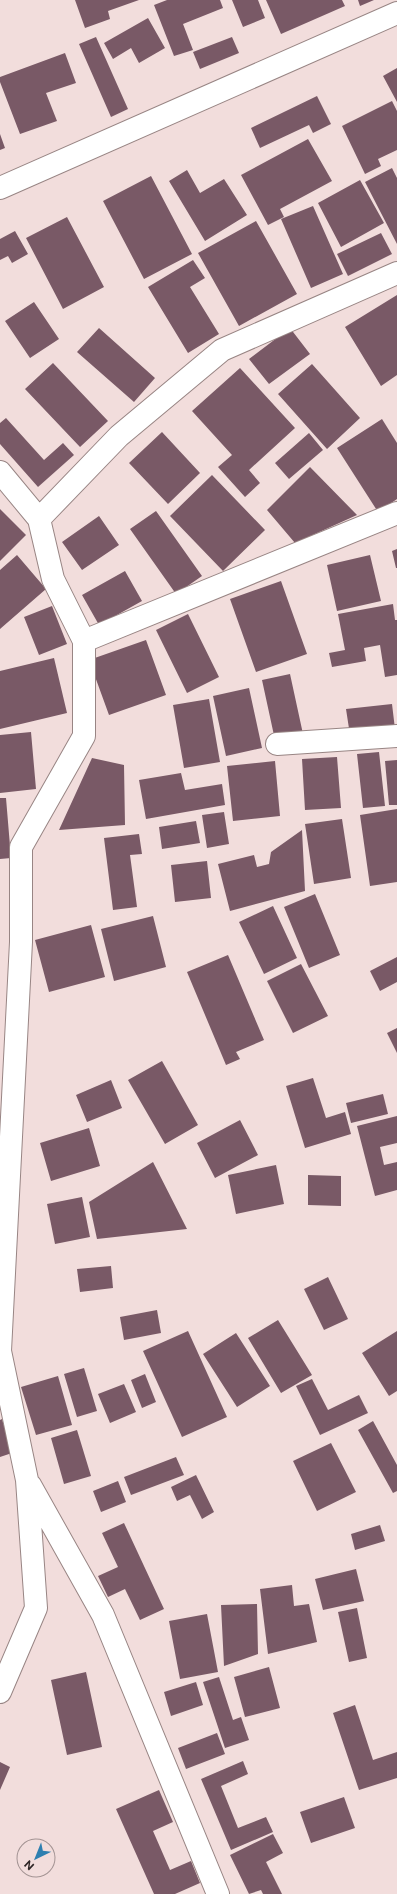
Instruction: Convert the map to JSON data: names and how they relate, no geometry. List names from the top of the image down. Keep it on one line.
{"north":"bottom left"}
